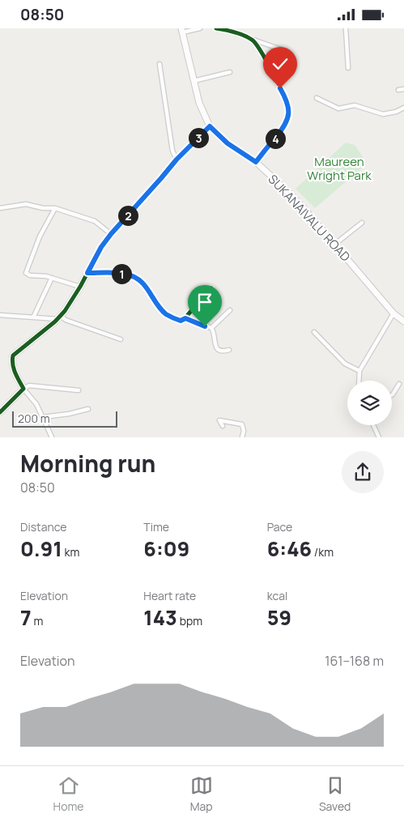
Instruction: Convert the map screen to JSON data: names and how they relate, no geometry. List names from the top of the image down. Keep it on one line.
{"streets":{"main road":["SUKANAIVALU ROAD"]},"parks":["Maureen Wright Park"],"scale_bar":"200 m","page":{"status":"08:50","pins":["3","4","2","1"],"scale":"200 m","heading":["Morning run","08:50"],"stats":[["Distance","0.91 km"],["Time","6:09"],["Pace","6:46 /km"],["Elevation","7 m"],["Heart rate","143 bpm"],["kcal","59"]],"chart":["Elevation","161–168 m"],"tabs":["Home","Map","Saved"]}}
